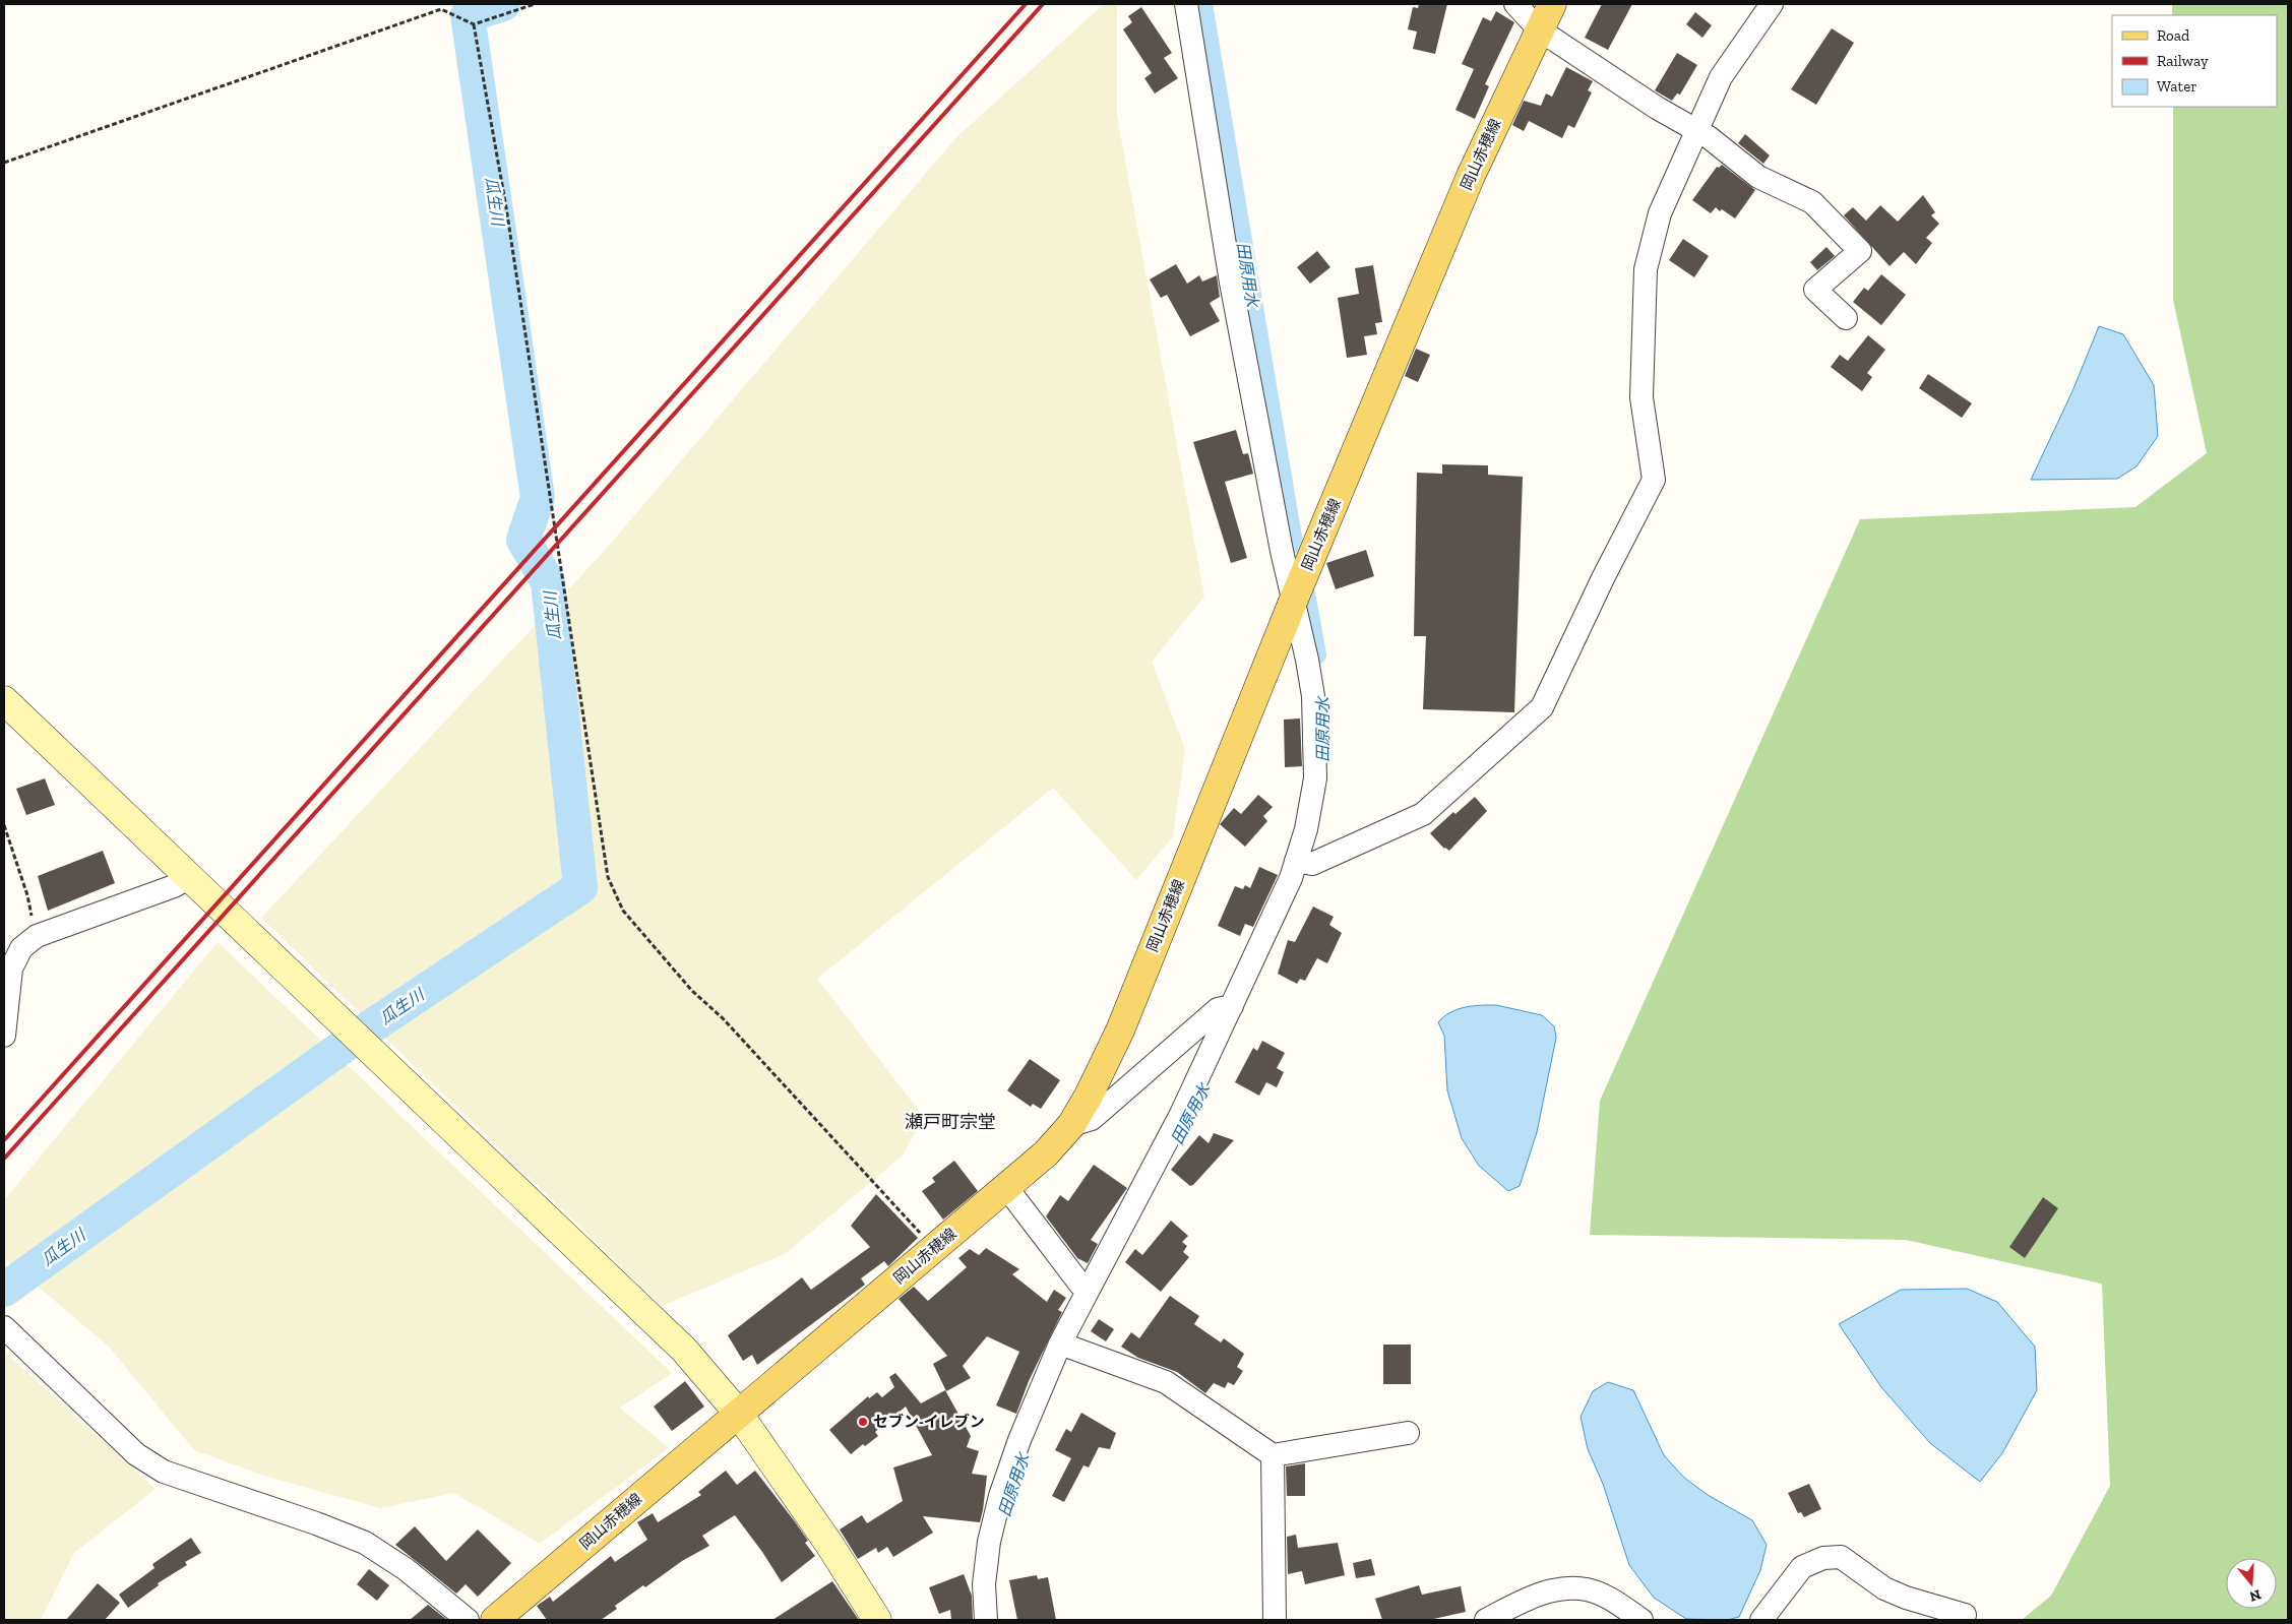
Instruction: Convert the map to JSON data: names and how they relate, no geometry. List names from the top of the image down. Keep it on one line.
{"streets":{"main road":["岡山赤穂線"]},"districts":["瀬戸町宗堂"],"water":["瓜生川","田原用水"],"places":["セブン-イレブン"],"legend":["Road","Railway","Water"],"north":"bottom"}
